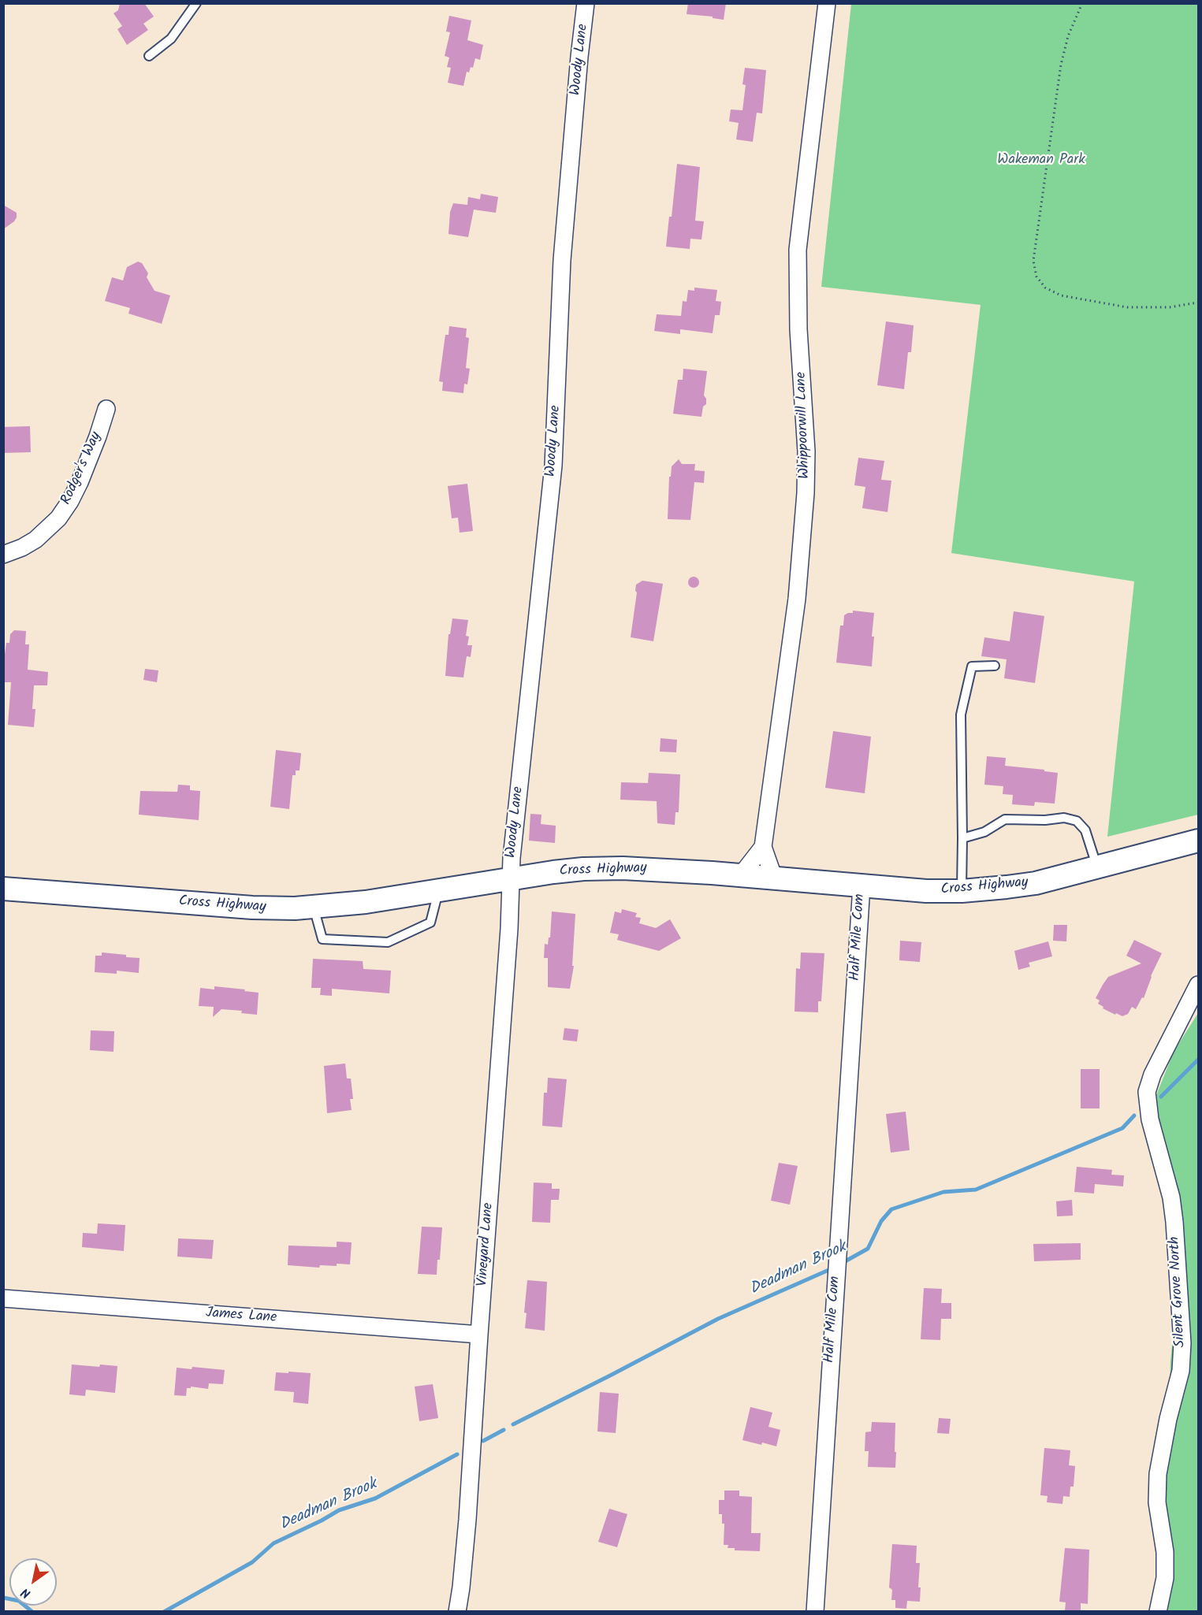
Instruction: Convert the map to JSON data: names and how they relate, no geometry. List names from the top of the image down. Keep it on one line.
{"streets":{"street":["Woody Lane","Whippoorwill Lane","Rodger's Way","Cross Highway","Half Mile Com","Vineyard Lane","Silent Grove North","James Lane"]},"crossings":[["Woody Lane","Cross Highway"],["Woody Lane","Vineyard Lane"],["Whippoorwill Lane","Cross Highway"],["Cross Highway","Half Mile Com"],["Cross Highway","Vineyard Lane"],["Vineyard Lane","James Lane"]],"water":["Deadman Brook"],"parks":["Wakeman Park"],"north":"bottom left"}
